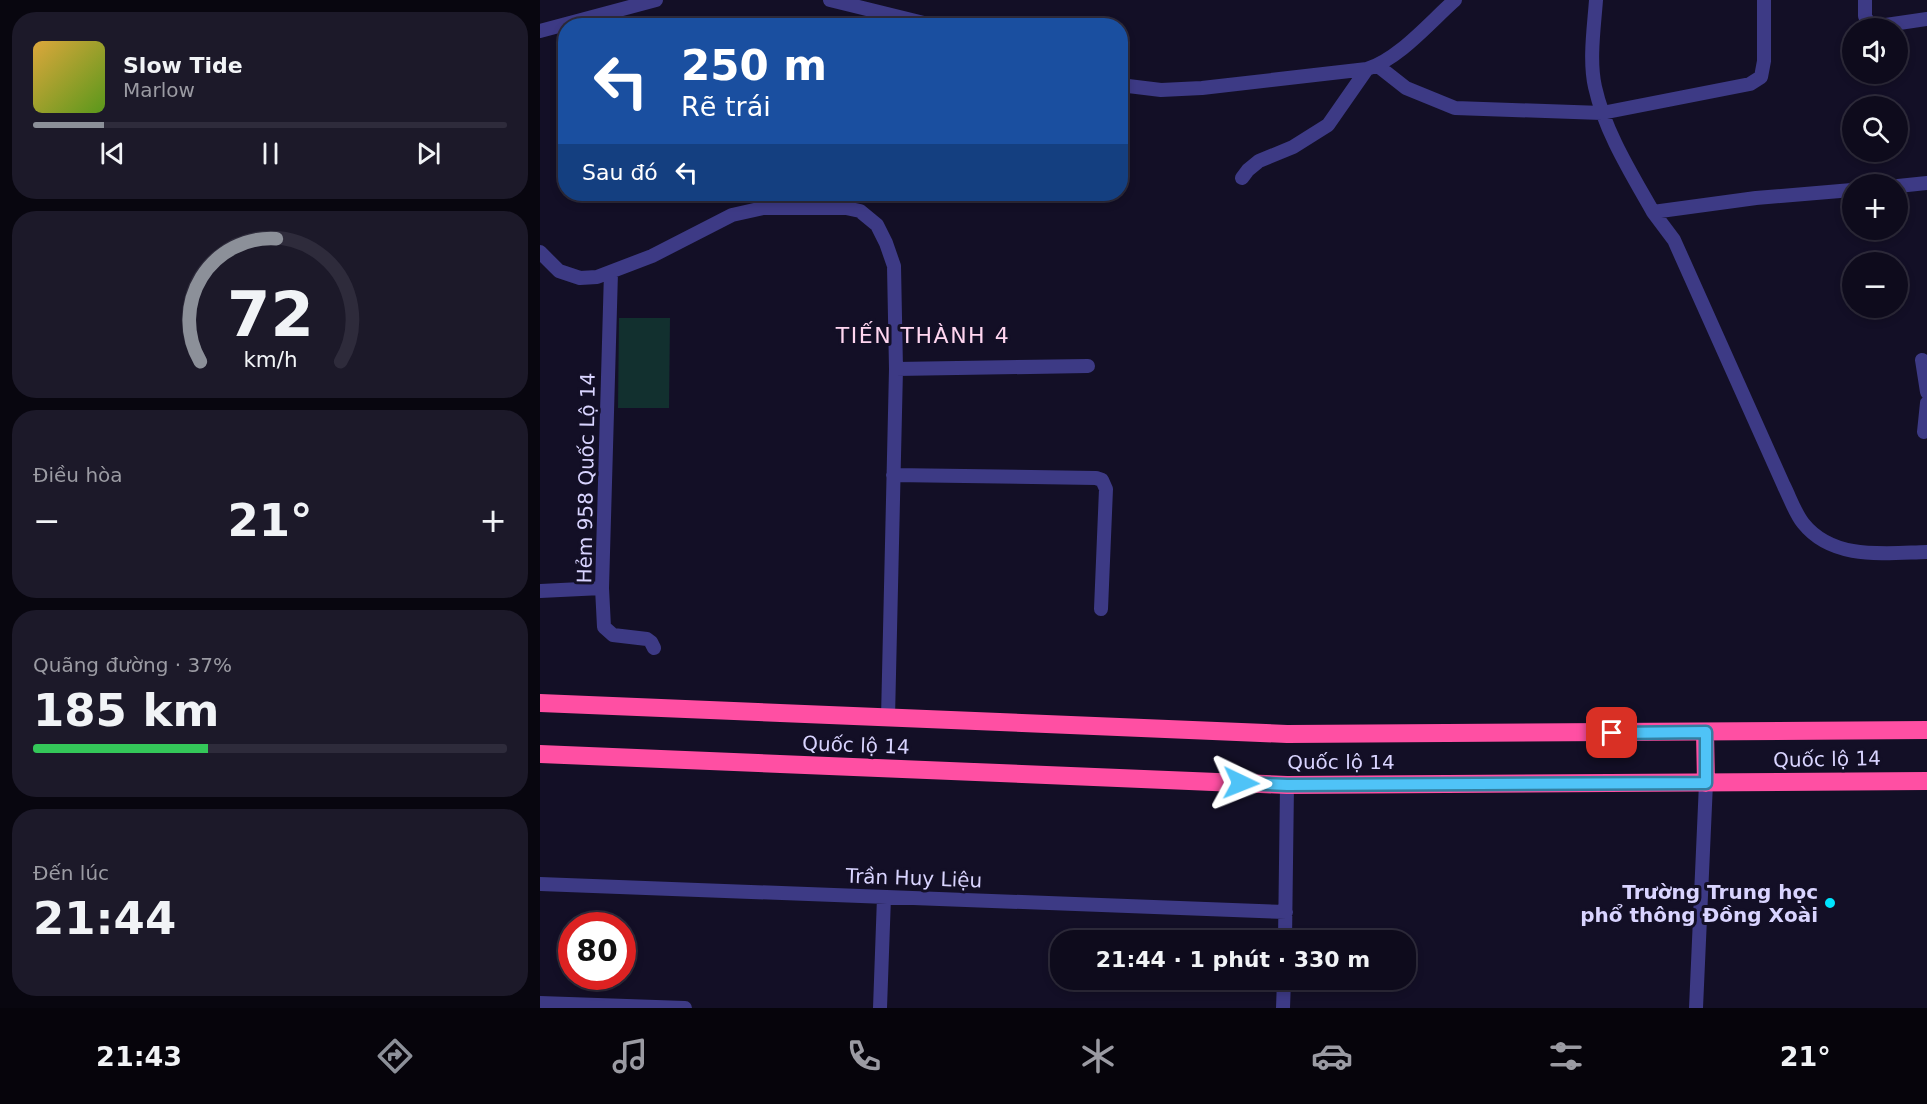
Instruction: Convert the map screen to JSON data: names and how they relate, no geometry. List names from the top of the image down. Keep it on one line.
{"streets":{"highway":["Quốc lộ 14"],"street":["Hẻm 958 Quốc Lộ 14","Trần Huy Liệu"]},"districts":["TIẾN THÀNH 4"],"places":["Trường Trung học phổ thông Đồng Xoài"],"page":{"map_buttons":["+","−"],"turn":["250 m","Rẽ trái"],"song":["Slow Tide","Marlow"],"then":"Sau đó","tile":["Điều hòa",["Quãng đường · 37%","185 km"],["Đến lúc","21:44"]],"heat":["−","21°","+"],"limit":"80","trip":"21:44 · 1 phút · 330 m","tabs":["21:43","21°"],"gauge":["72","km/h"]}}
